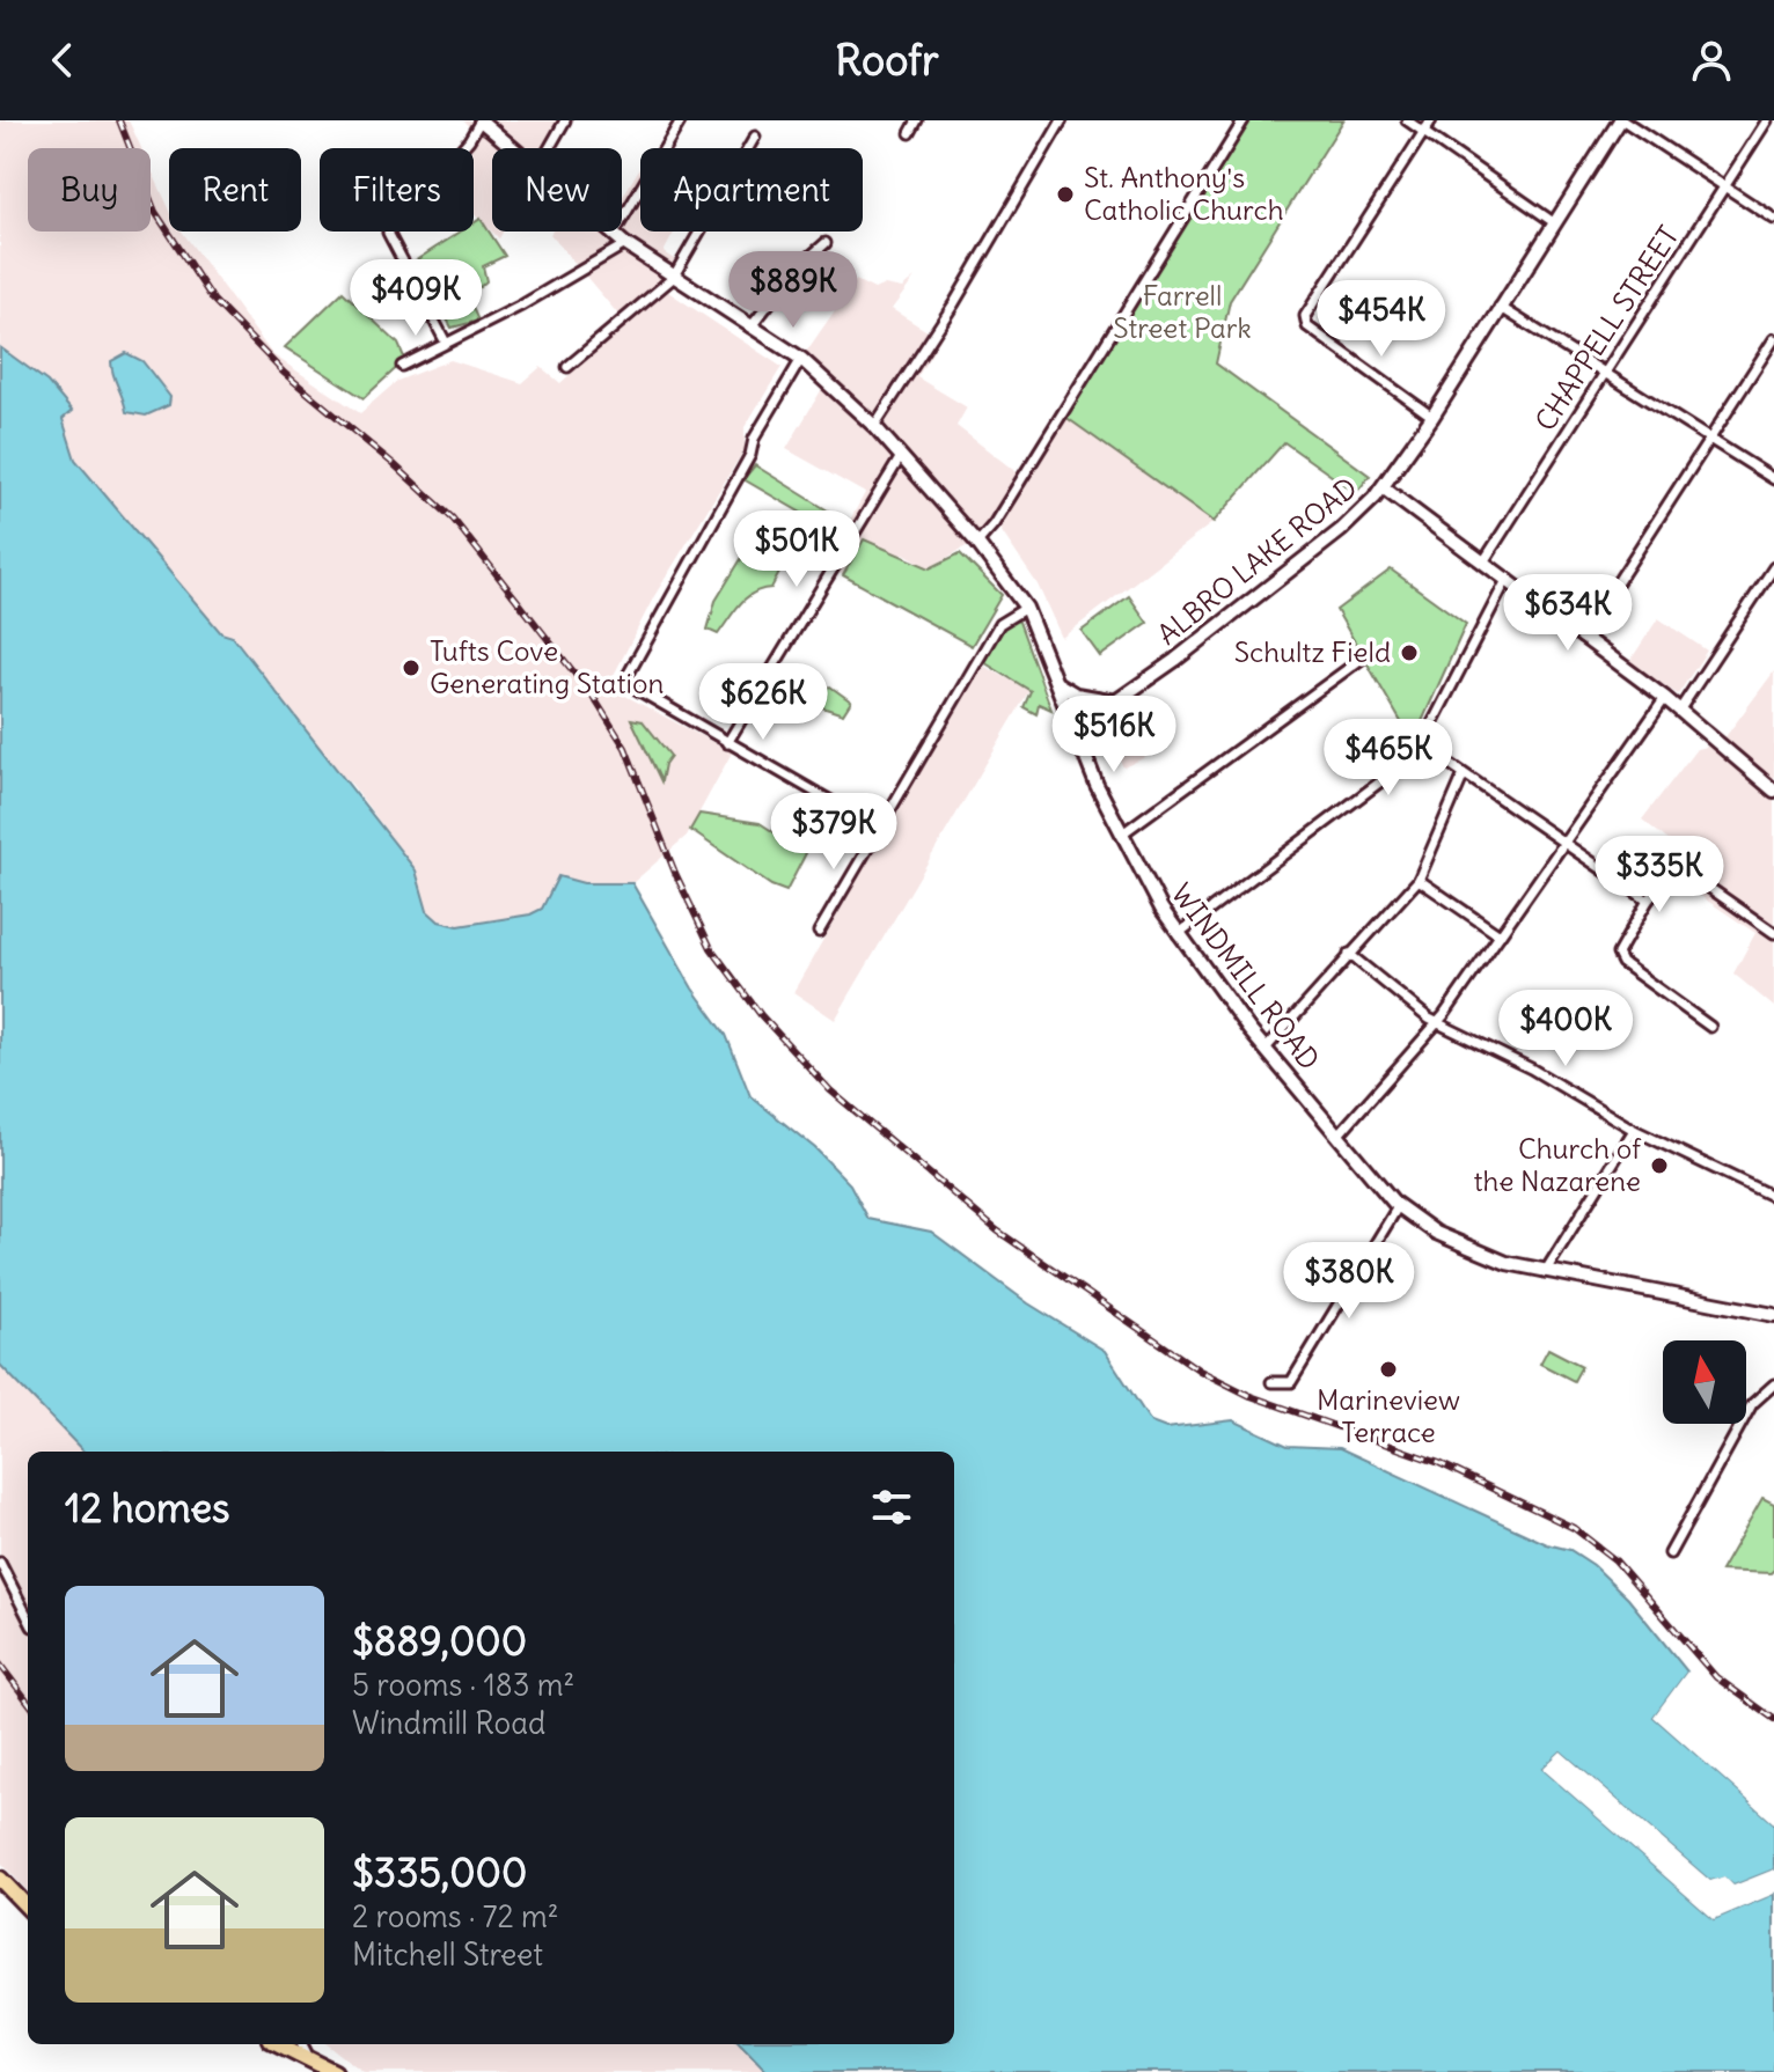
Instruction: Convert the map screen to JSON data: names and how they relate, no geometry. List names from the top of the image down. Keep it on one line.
{"streets":{"main road":["ALBRO LAKE ROAD","WINDMILL ROAD"],"street":["CHAPPELL STREET"]},"crossings":[["ALBRO LAKE ROAD","WINDMILL ROAD"]],"parks":["Farrell Street Park"],"places":["St. Anthony's Catholic Church","Schultz Field","Tufts Cove Generating Station","Church of the Nazarene","Marineview Terrace"],"north":"top","page":{"header":"Roofr","chip":["Buy","Rent","Filters","New","Apartment"],"price":["$889K","$409K","$454K","$501K","$634K","$626K","$516K","$465K","$379K","$335K","$400K","$380K"],"heading":"12 homes","list":[{"name":"$889,000","note":"5 rooms · 183 m² · Windmill Road"},{"name":"$335,000","note":"2 rooms · 72 m² · Mitchell Street"}]}}
